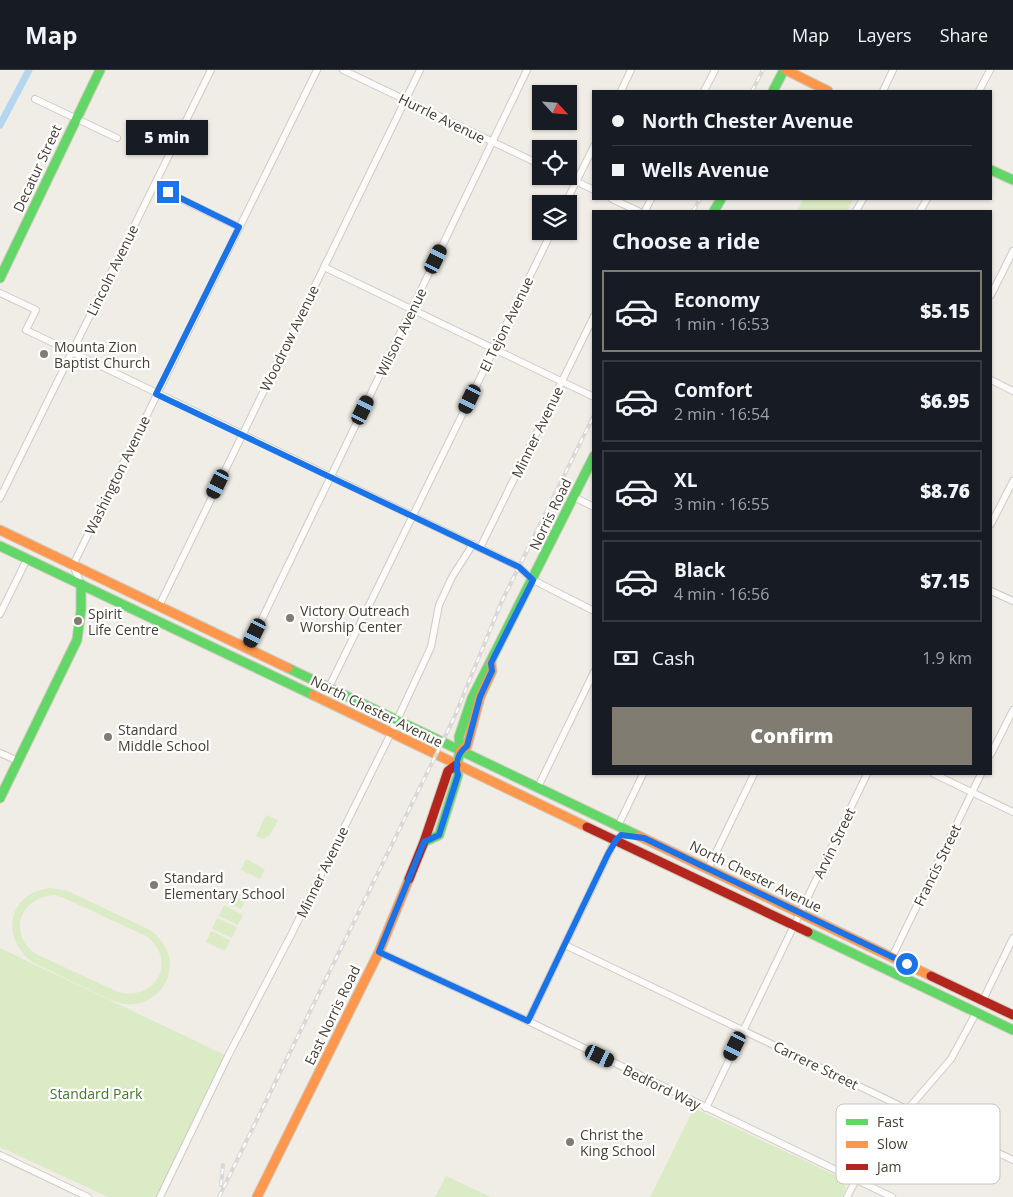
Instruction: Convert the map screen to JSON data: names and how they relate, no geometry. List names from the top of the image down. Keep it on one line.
{"streets":{"main road":["Decatur Street","Norris Road","North Chester Avenue","East Norris Road"],"street":["Hurrle Avenue","Lincoln Avenue","El Tejon Avenue","Wilson Avenue","Woodrow Avenue","Minner Avenue","Washington Avenue","Arvin Street","Francis Street","Carrere Street","Bedford Way"]},"crossings":[["Hurrle Avenue","Wilson Avenue"],["Hurrle Avenue","Woodrow Avenue"],["El Tejon Avenue","North Chester Avenue"],["Wilson Avenue","North Chester Avenue"],["Woodrow Avenue","North Chester Avenue"],["Minner Avenue","North Chester Avenue"],["Washington Avenue","North Chester Avenue"],["Norris Road","North Chester Avenue"],["Norris Road","East Norris Road"],["North Chester Avenue","Arvin Street"],["North Chester Avenue","Francis Street"],["North Chester Avenue","East Norris Road"],["Arvin Street","Carrere Street"],["Arvin Street","Bedford Way"],["East Norris Road","Bedford Way"]],"parks":["Standard Park"],"places":["Mounta Zion Baptist Church","Victory Outreach Worship Center","Spirit Life Centre","Standard Middle School","Standard Elementary School","Christ the King School"],"legend":["Fast","Slow","Jam"],"north":"bottom right","page":{"header":"Map","nav":["Map","Layers","Share"],"banner":["North Chester Avenue","Wells Avenue"],"bubble":"5 min","heading":"Choose a ride","list":[{"name":"Economy","note":"1 min · 16:53","value":"$5.15"},{"name":"Comfort","note":"2 min · 16:54","value":"$6.95"},{"name":"XL","note":"3 min · 16:55","value":"$8.76"},{"name":"Black","note":"4 min · 16:56","value":"$7.15"}],"pay":["Cash","1.9 km"],"buttons":"Confirm"}}
